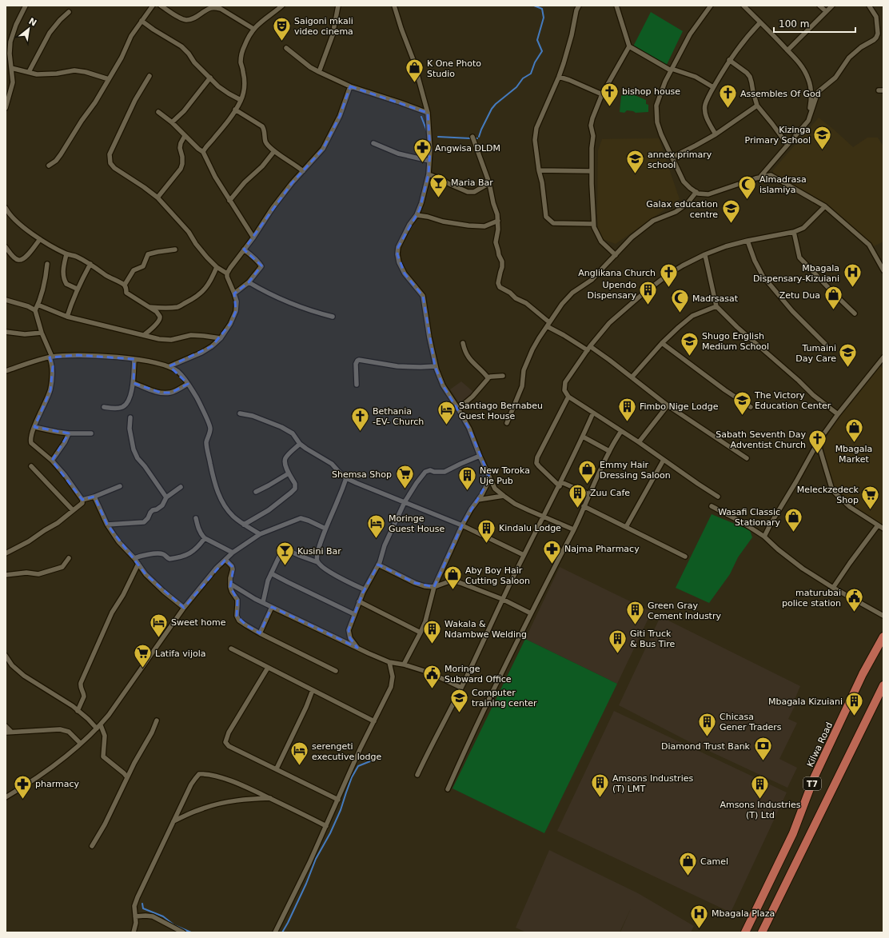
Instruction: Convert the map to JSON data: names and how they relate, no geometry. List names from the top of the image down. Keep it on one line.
{"streets":{"highway":["Kilwa Road","T7"]},"places":{"theatre":["Saigoni mkali video cinema"],"shop":["K One Photo Studio","Zetu Dua","Mbagala Market","Emmy Hair Dressing Saloon","Wasafi Classic Stationary","Aby Boy Hair Cutting Saloon","Camel"],"church":["bishop house","Assembles Of God","Anglikana Church","Bethania -EV- Church","Sabath Seventh Day Adventist Church"],"school or university":["Kizinga Primary School","annex primary school","Galax education centre","Shugo English Medium School","Tumaini Day Care","The Victory Education Center","Computer training center"],"pharmacy":["Angwisa DLDM","Najma Pharmacy","pharmacy"],"bar":["Maria Bar","Kusini Bar"],"mosque":["Almadrasa islamiya","Madrsasat"],"hospital":["Mbagala Dispensary-Kizuiani","Mbagala Plaza"],"building":["Upendo Dispensary","Fimbo Nige Lodge","New Toroka Uje Pub","Zuu Cafe","Kindalu Lodge","Green Gray Cement Industry","Wakala & Ndambwe Welding","Giti Truck & Bus Tire","Mbagala Kizuiani","Chicasa Gener Traders","Amsons Industries (T) LMT","Amsons Industries (T) Ltd"],"hotel":["Santiago Bernabeu Guest House","Moringe Guest House","Sweet home","serengeti executive lodge"],"supermarket":["Shemsa Shop","Meleckzedeck Shop","Latifa vijola"],"public building":["maturubai police station","Moringe Subward Office"],"bank":["Diamond Trust Bank"]},"scale_bar":"100 m","north":"top right"}
